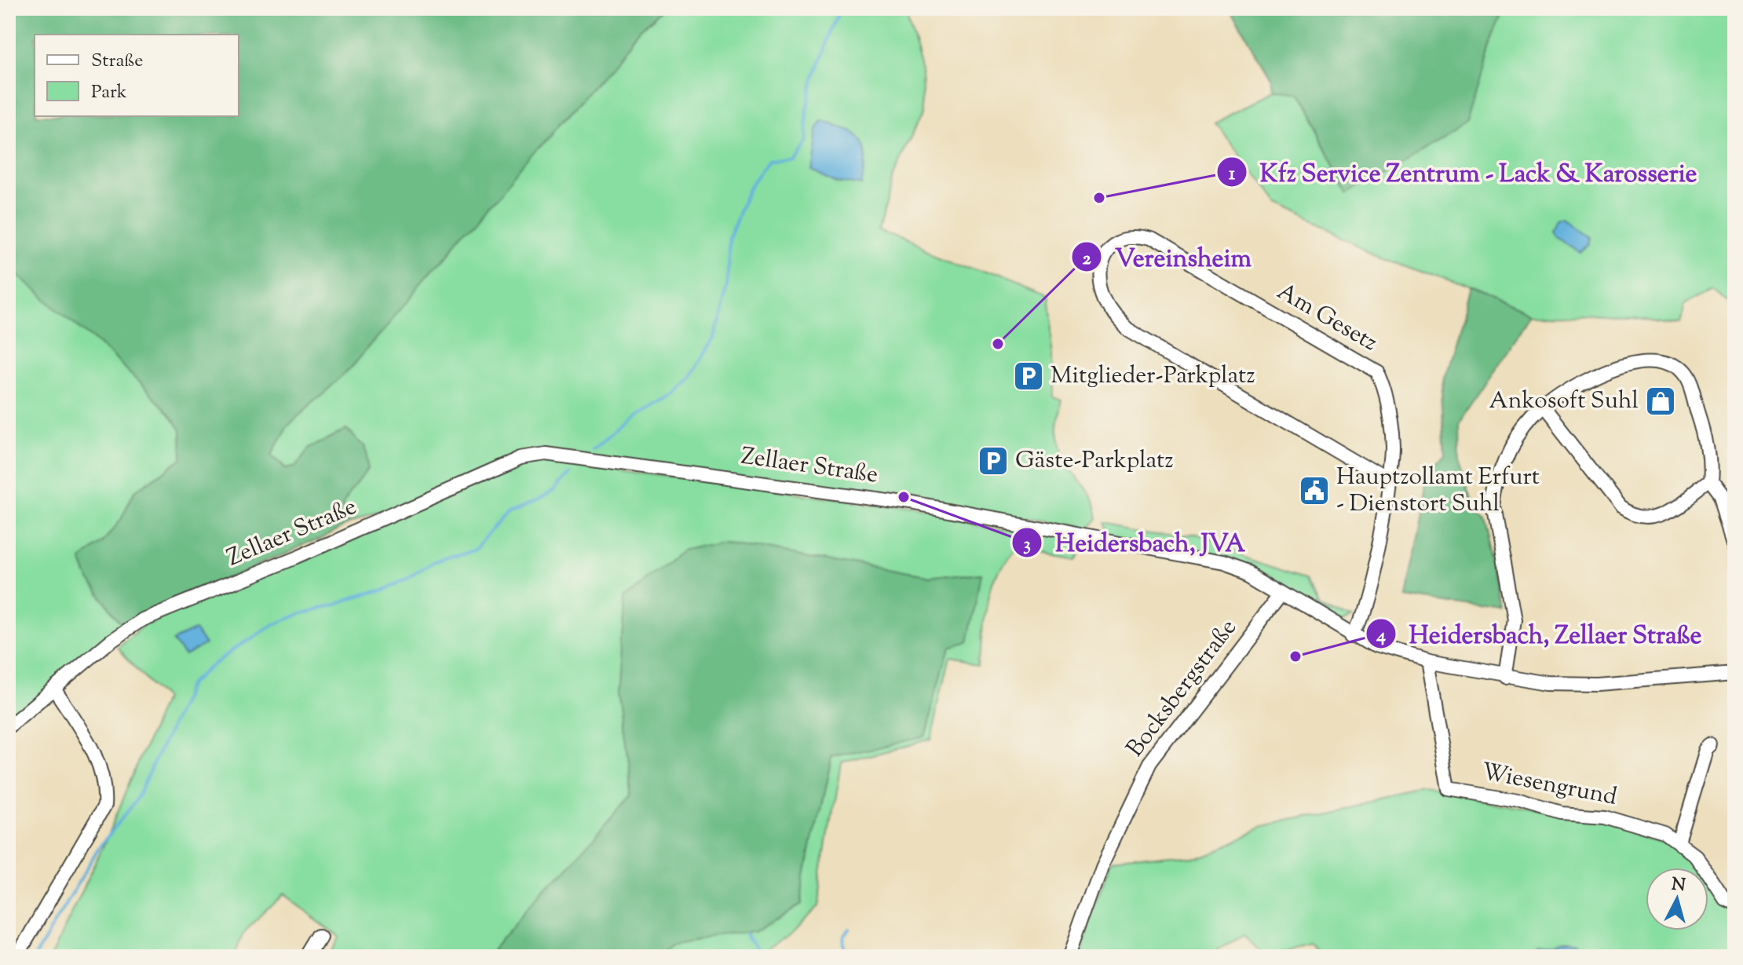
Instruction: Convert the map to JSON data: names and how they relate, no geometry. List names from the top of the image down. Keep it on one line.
{"streets":{"street":["Am Gesetz","Zellaer Straße","Bocksbergstraße","Wiesengrund"]},"crossings":[["Am Gesetz","Zellaer Straße"],["Zellaer Straße","Bocksbergstraße"],["Zellaer Straße","Wiesengrund"]],"places":{"other":["Kfz Service Zentrum - Lack & Karosserie","Vereinsheim","Heidersbach, JVA","Heidersbach, Zellaer Straße"],"parking":["Mitglieder-Parkplatz","Gäste-Parkplatz"],"shop":["Ankosoft Suhl"],"public building":["Hauptzollamt Erfurt - Dienstort Suhl"]},"legend":["Straße","Park"],"north":"top"}
